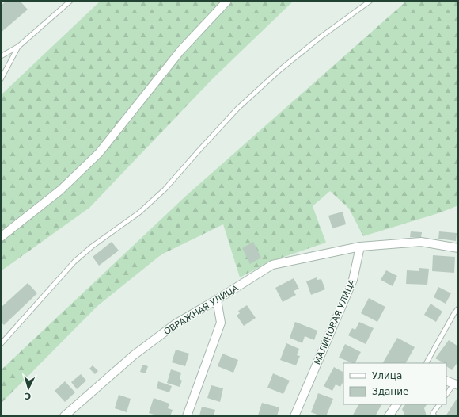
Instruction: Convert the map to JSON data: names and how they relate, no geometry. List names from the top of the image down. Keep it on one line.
{"streets":{"street":["ОВРАЖНАЯ УЛИЦА","МАЛИНОВАЯ УЛИЦА"]},"crossings":[["ОВРАЖНАЯ УЛИЦА","МАЛИНОВАЯ УЛИЦА"]],"legend":["Улица","Здание"],"north":"bottom"}
